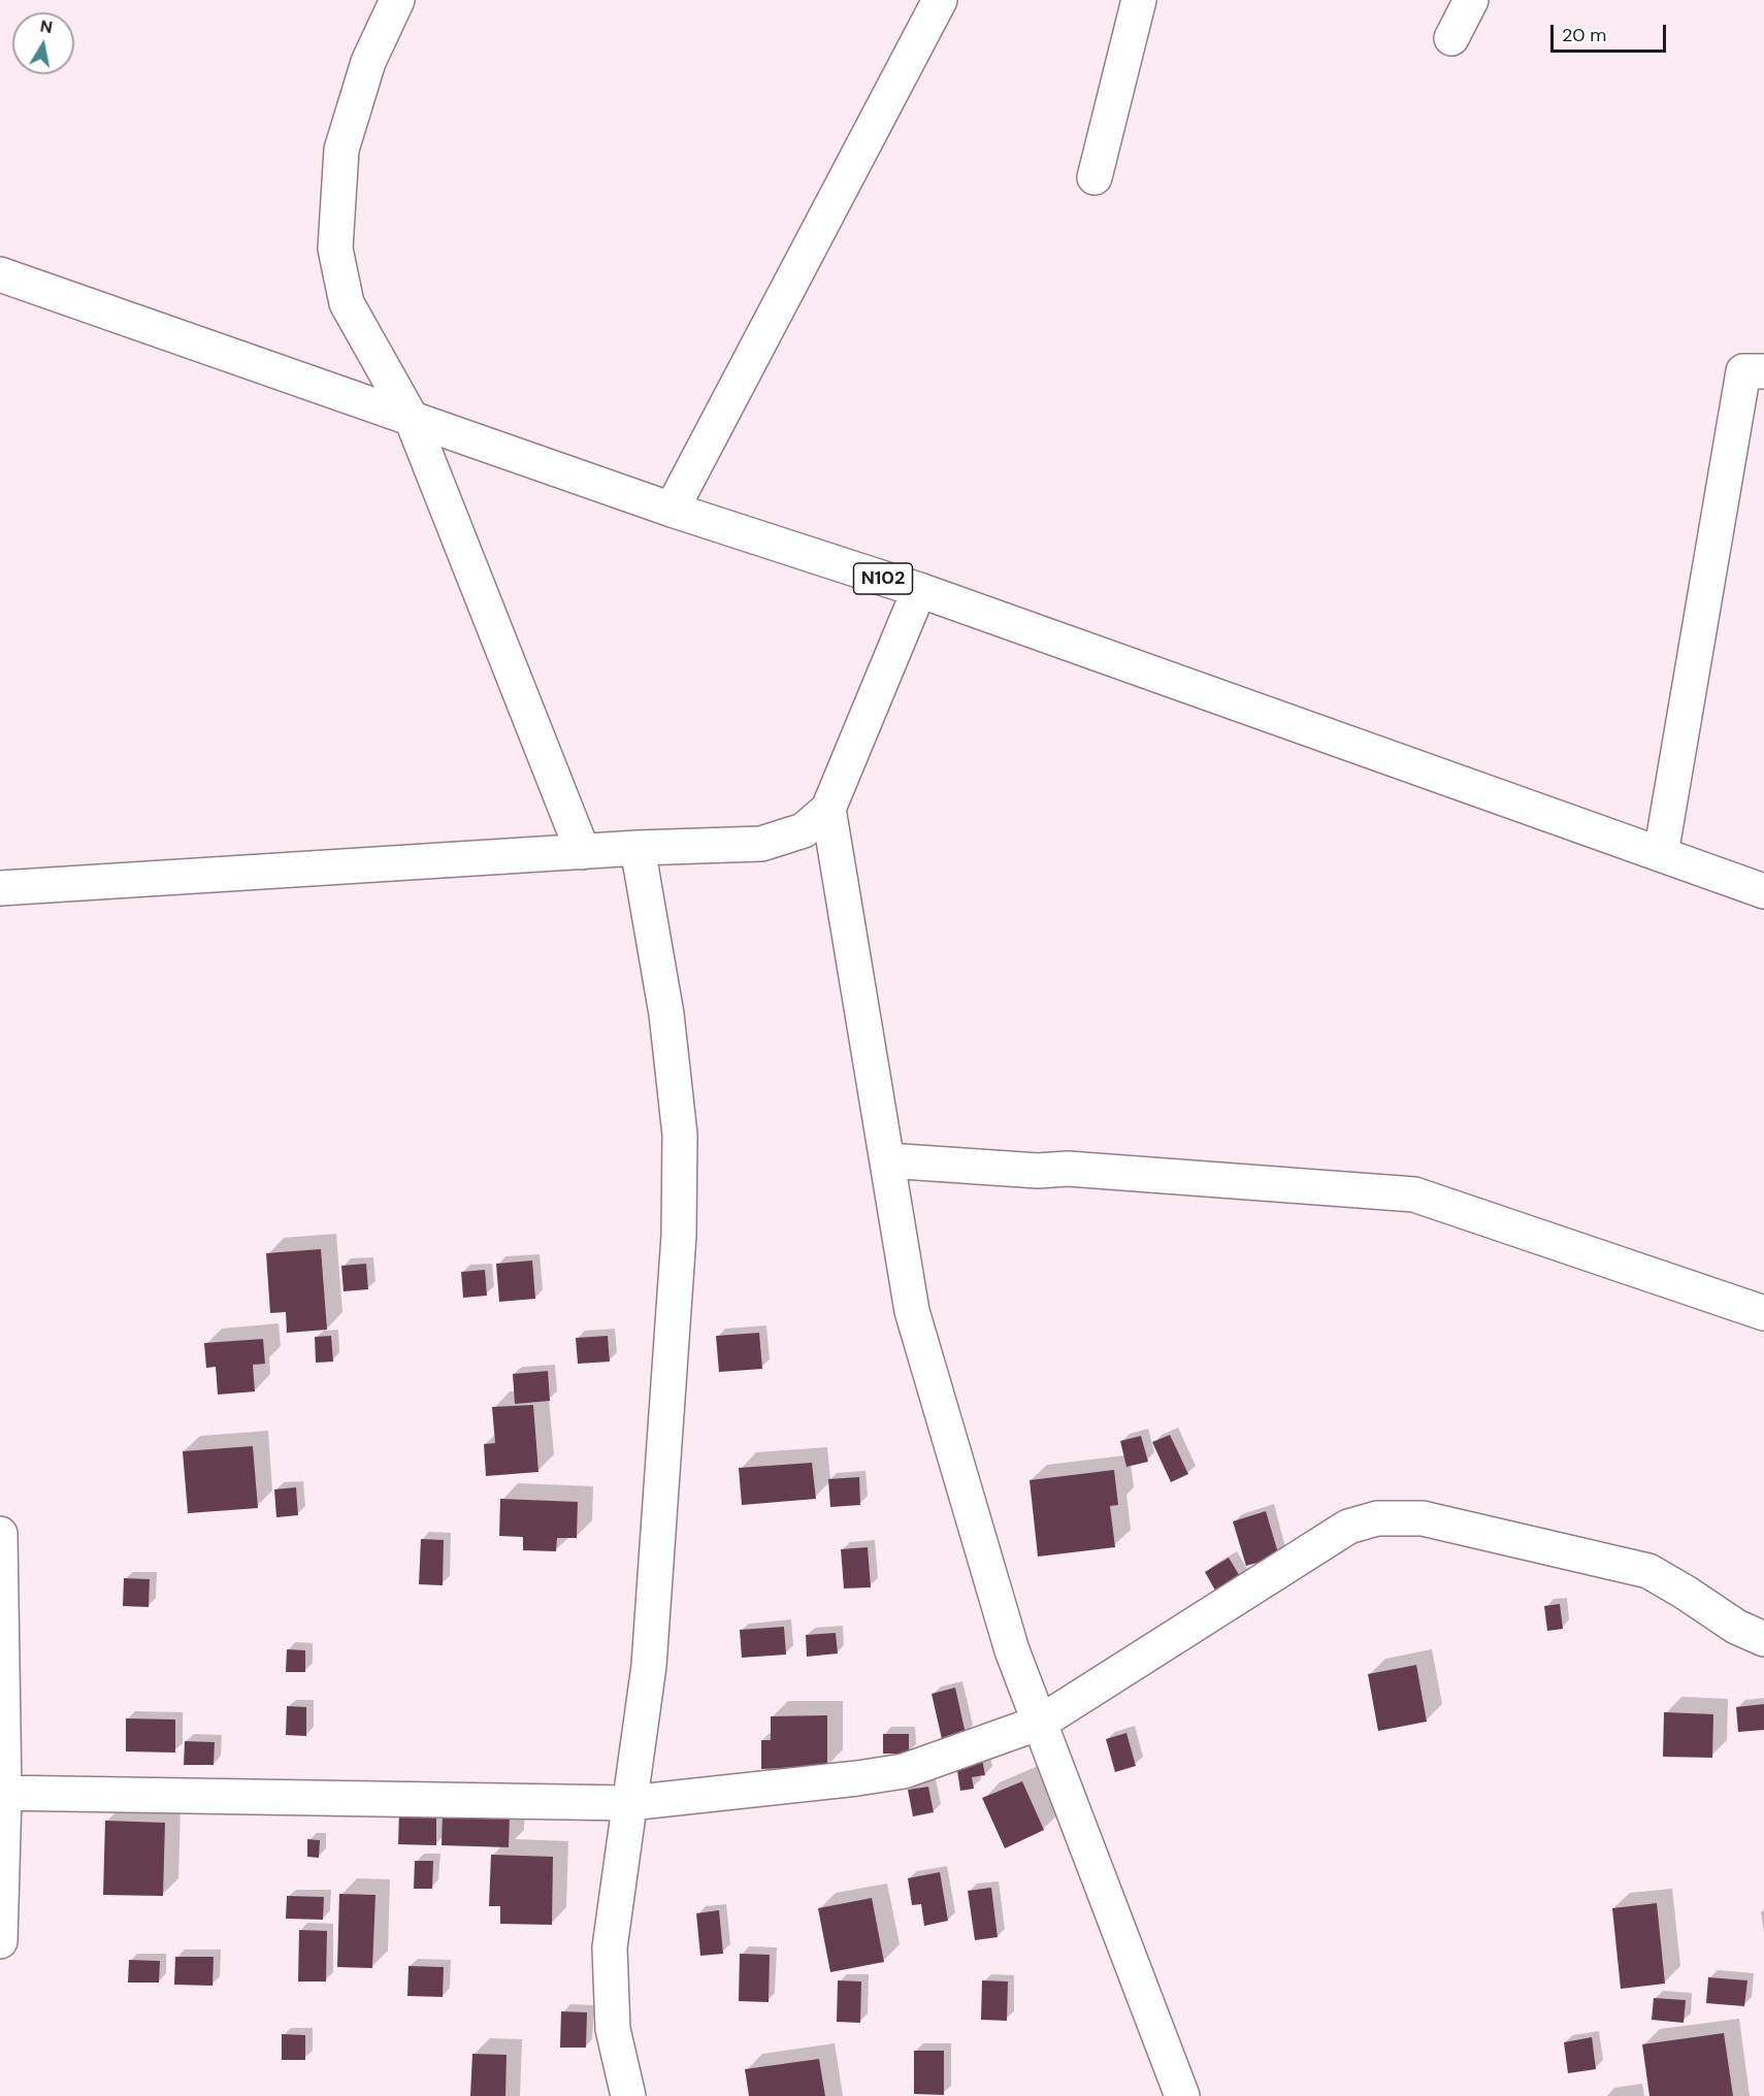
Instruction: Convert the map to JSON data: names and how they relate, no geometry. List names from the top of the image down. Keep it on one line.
{"streets":{"street":["N102"]},"scale_bar":"20 m","north":"top"}
